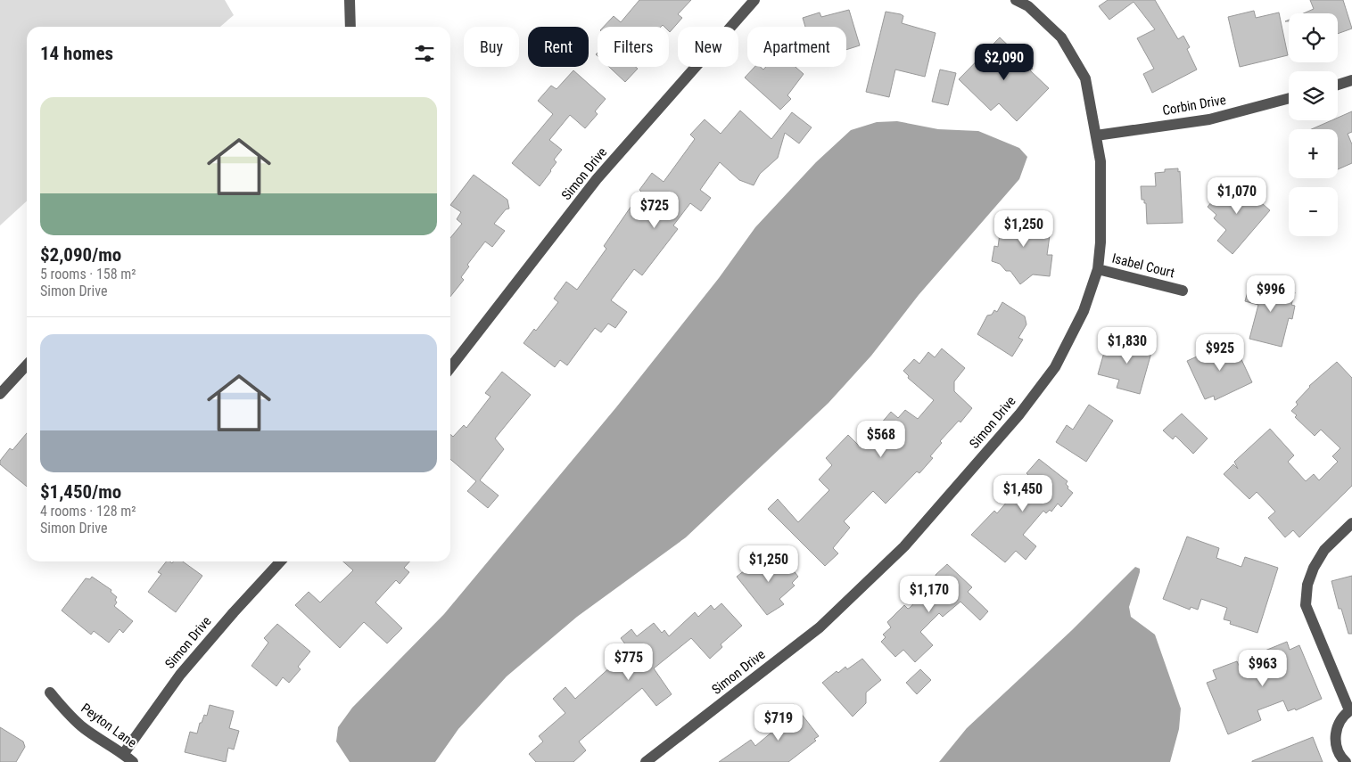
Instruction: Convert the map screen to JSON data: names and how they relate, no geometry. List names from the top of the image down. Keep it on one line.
{"streets":{"street":["Corbin Drive","Simon Drive","Isabel Court","Peyton Lane"]},"crossings":[["Corbin Drive","Simon Drive"],["Simon Drive","Isabel Court"],["Simon Drive","Peyton Lane"]],"page":{"map_buttons":["+","−"],"chip":["Buy","Rent","Filters","New","Apartment"],"heading":"14 homes","price":["$2,090","$1,070","$725","$1,250","$996","$1,830","$925","$568","$1,450","$1,250","$1,170","$775","$963","$719"],"list":[{"name":"$2,090/mo","note":"5 rooms · 158 m² · Simon Drive"},{"name":"$1,450/mo","note":"4 rooms · 128 m² · Simon Drive"}]}}
